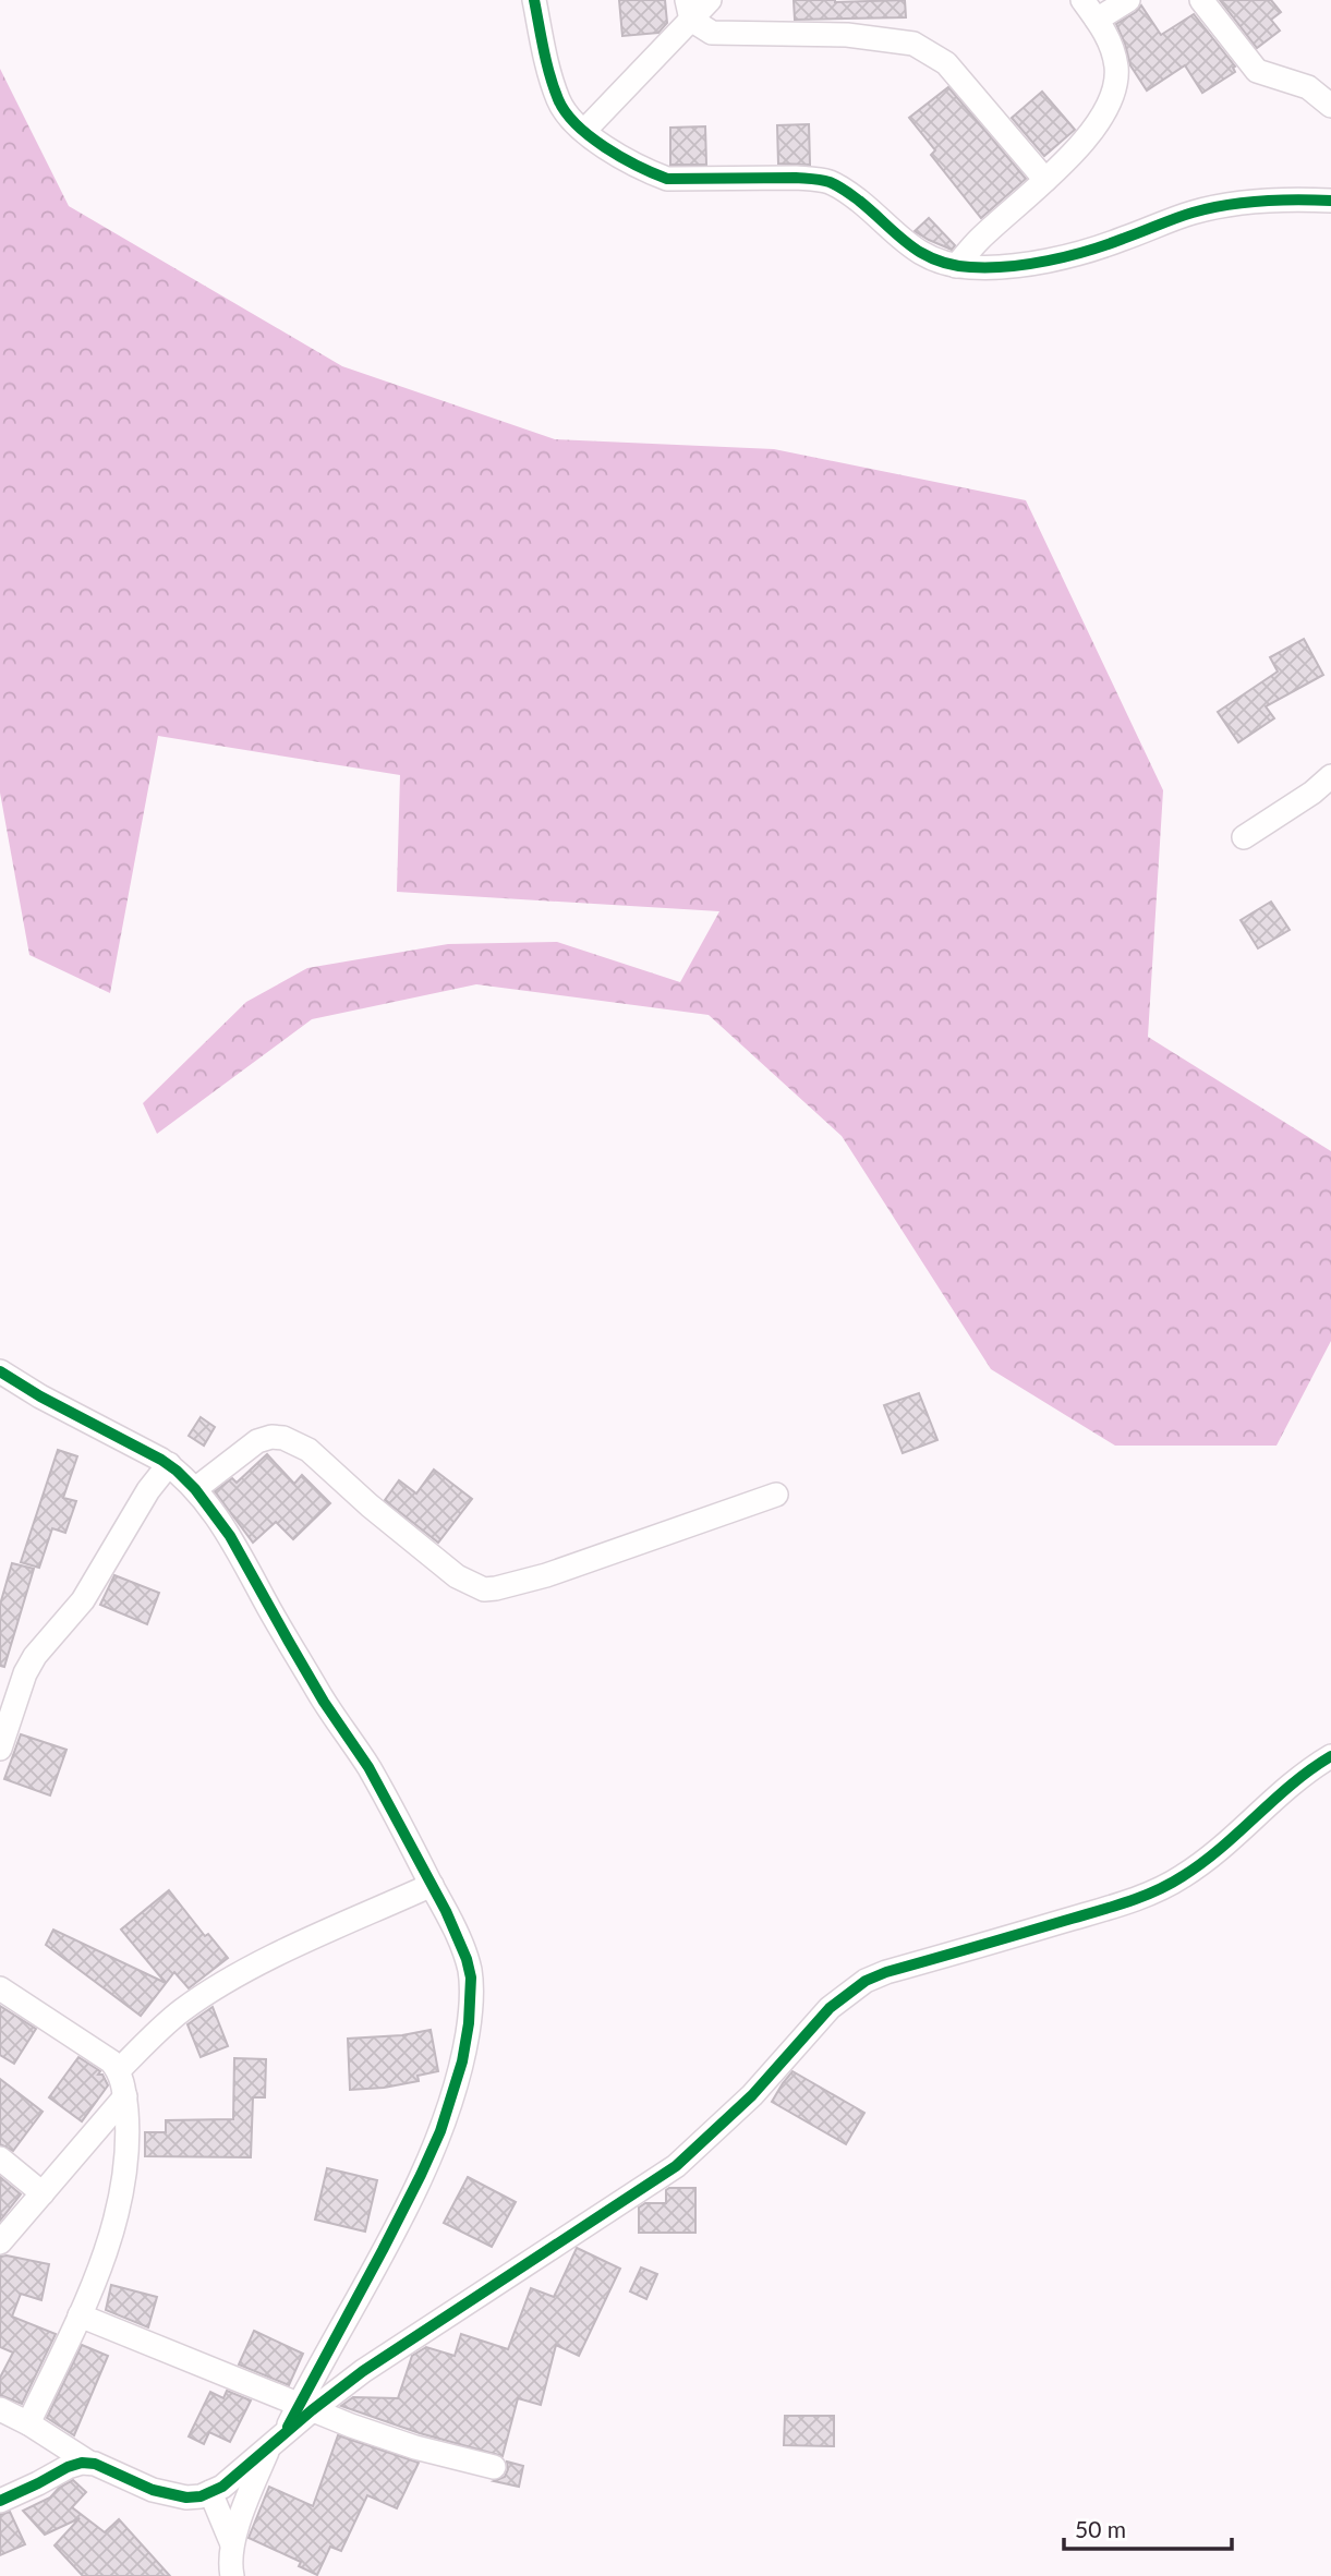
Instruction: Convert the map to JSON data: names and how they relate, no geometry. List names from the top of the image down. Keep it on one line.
{"scale_bar":"50 m"}
